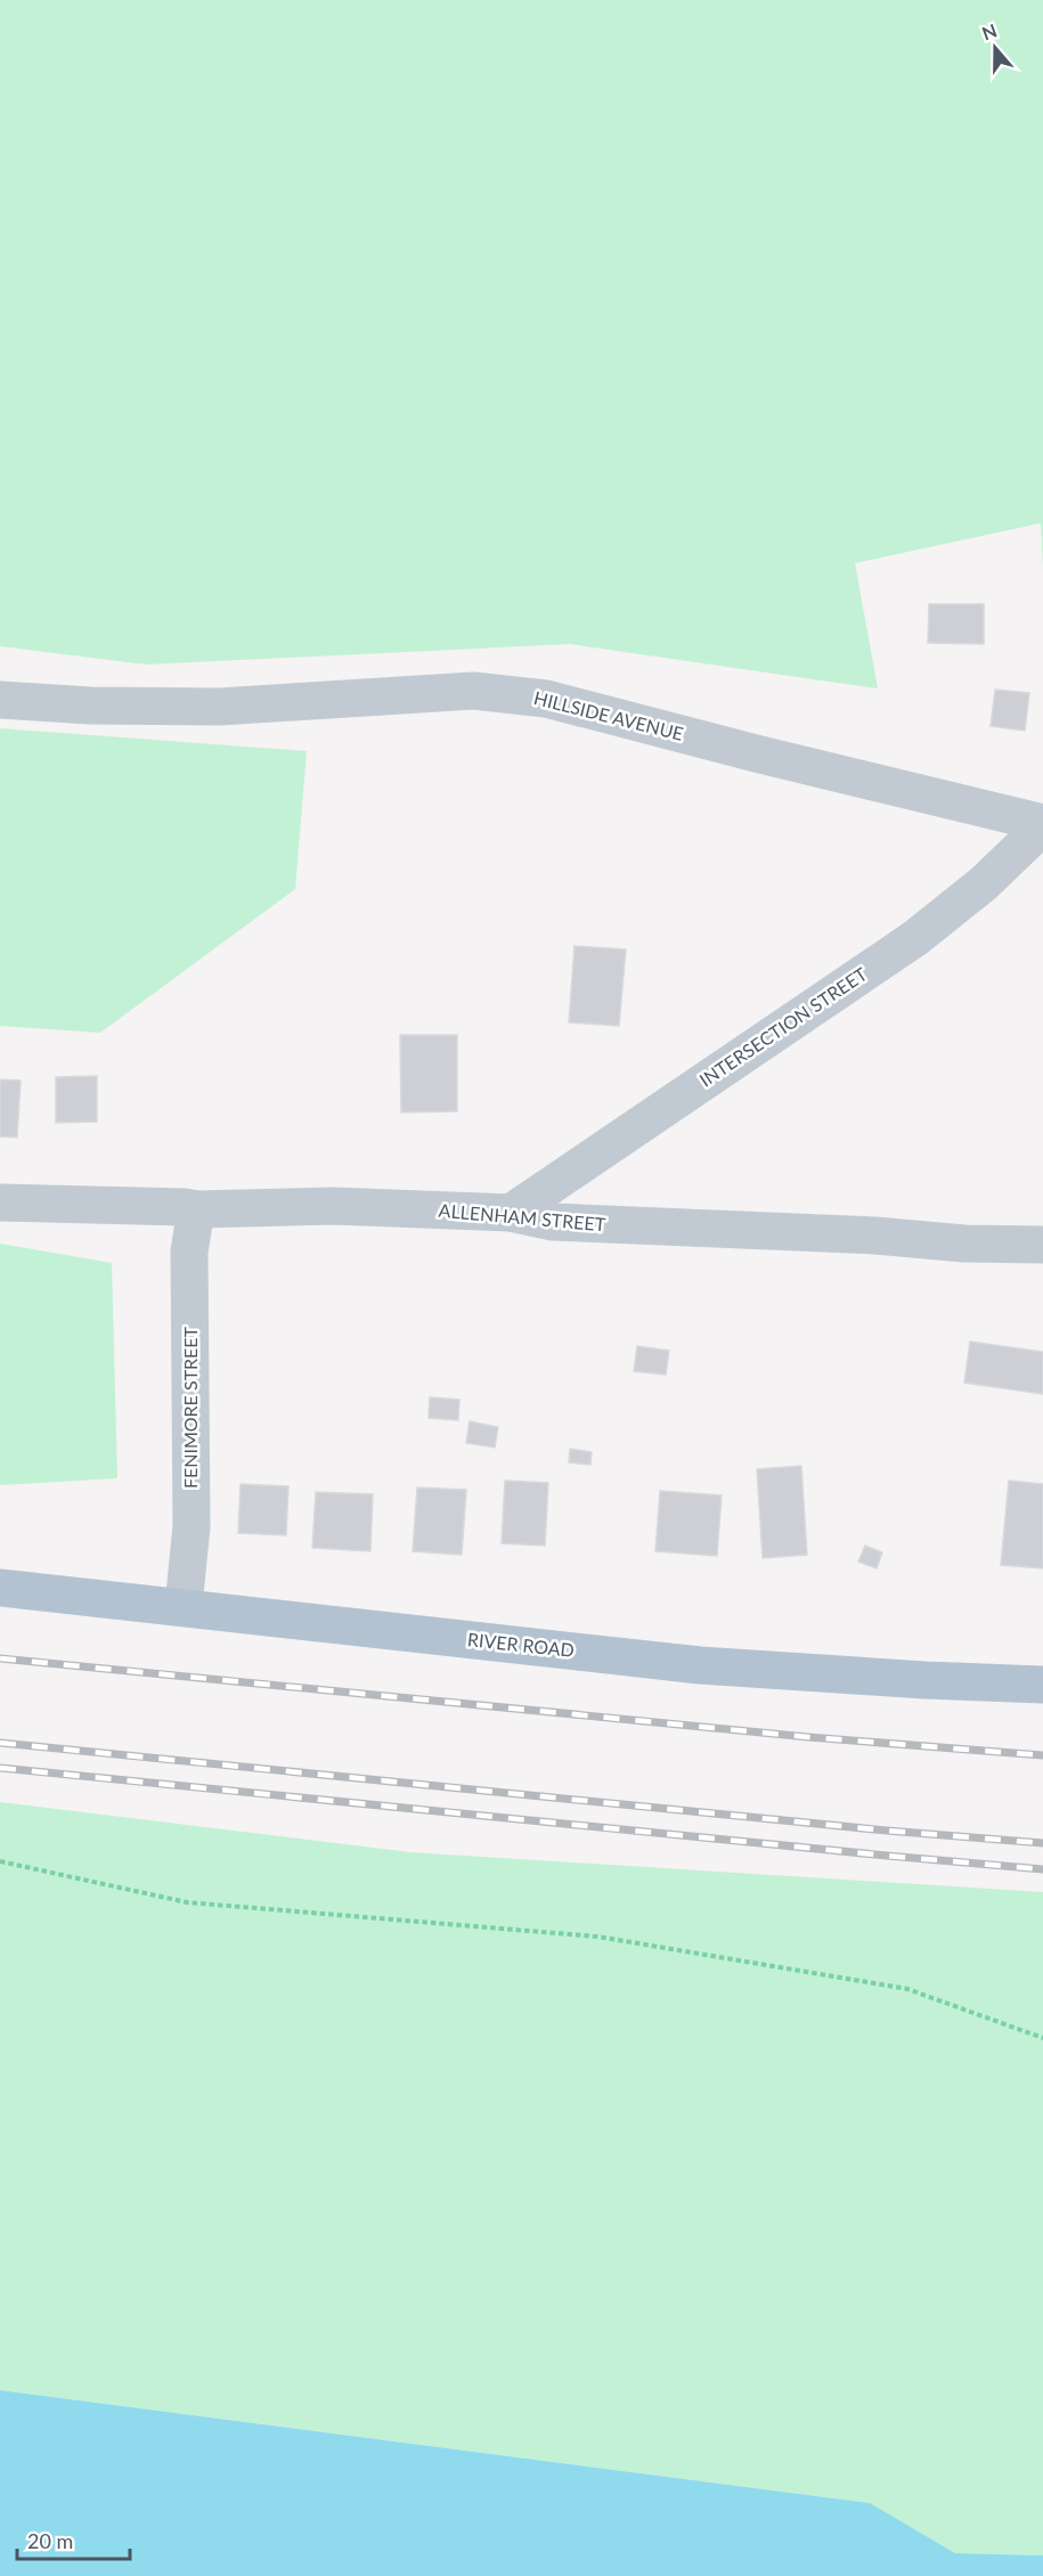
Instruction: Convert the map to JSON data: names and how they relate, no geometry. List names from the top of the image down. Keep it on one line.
{"streets":{"main road":["RIVER ROAD"],"street":["HILLSIDE AVENUE","INTERSECTION STREET","ALLENHAM STREET","FENIMORE STREET"]},"crossings":[["HILLSIDE AVENUE","INTERSECTION STREET"],["INTERSECTION STREET","ALLENHAM STREET"],["ALLENHAM STREET","FENIMORE STREET"],["FENIMORE STREET","RIVER ROAD"]],"scale_bar":"20 m","north":"top"}
